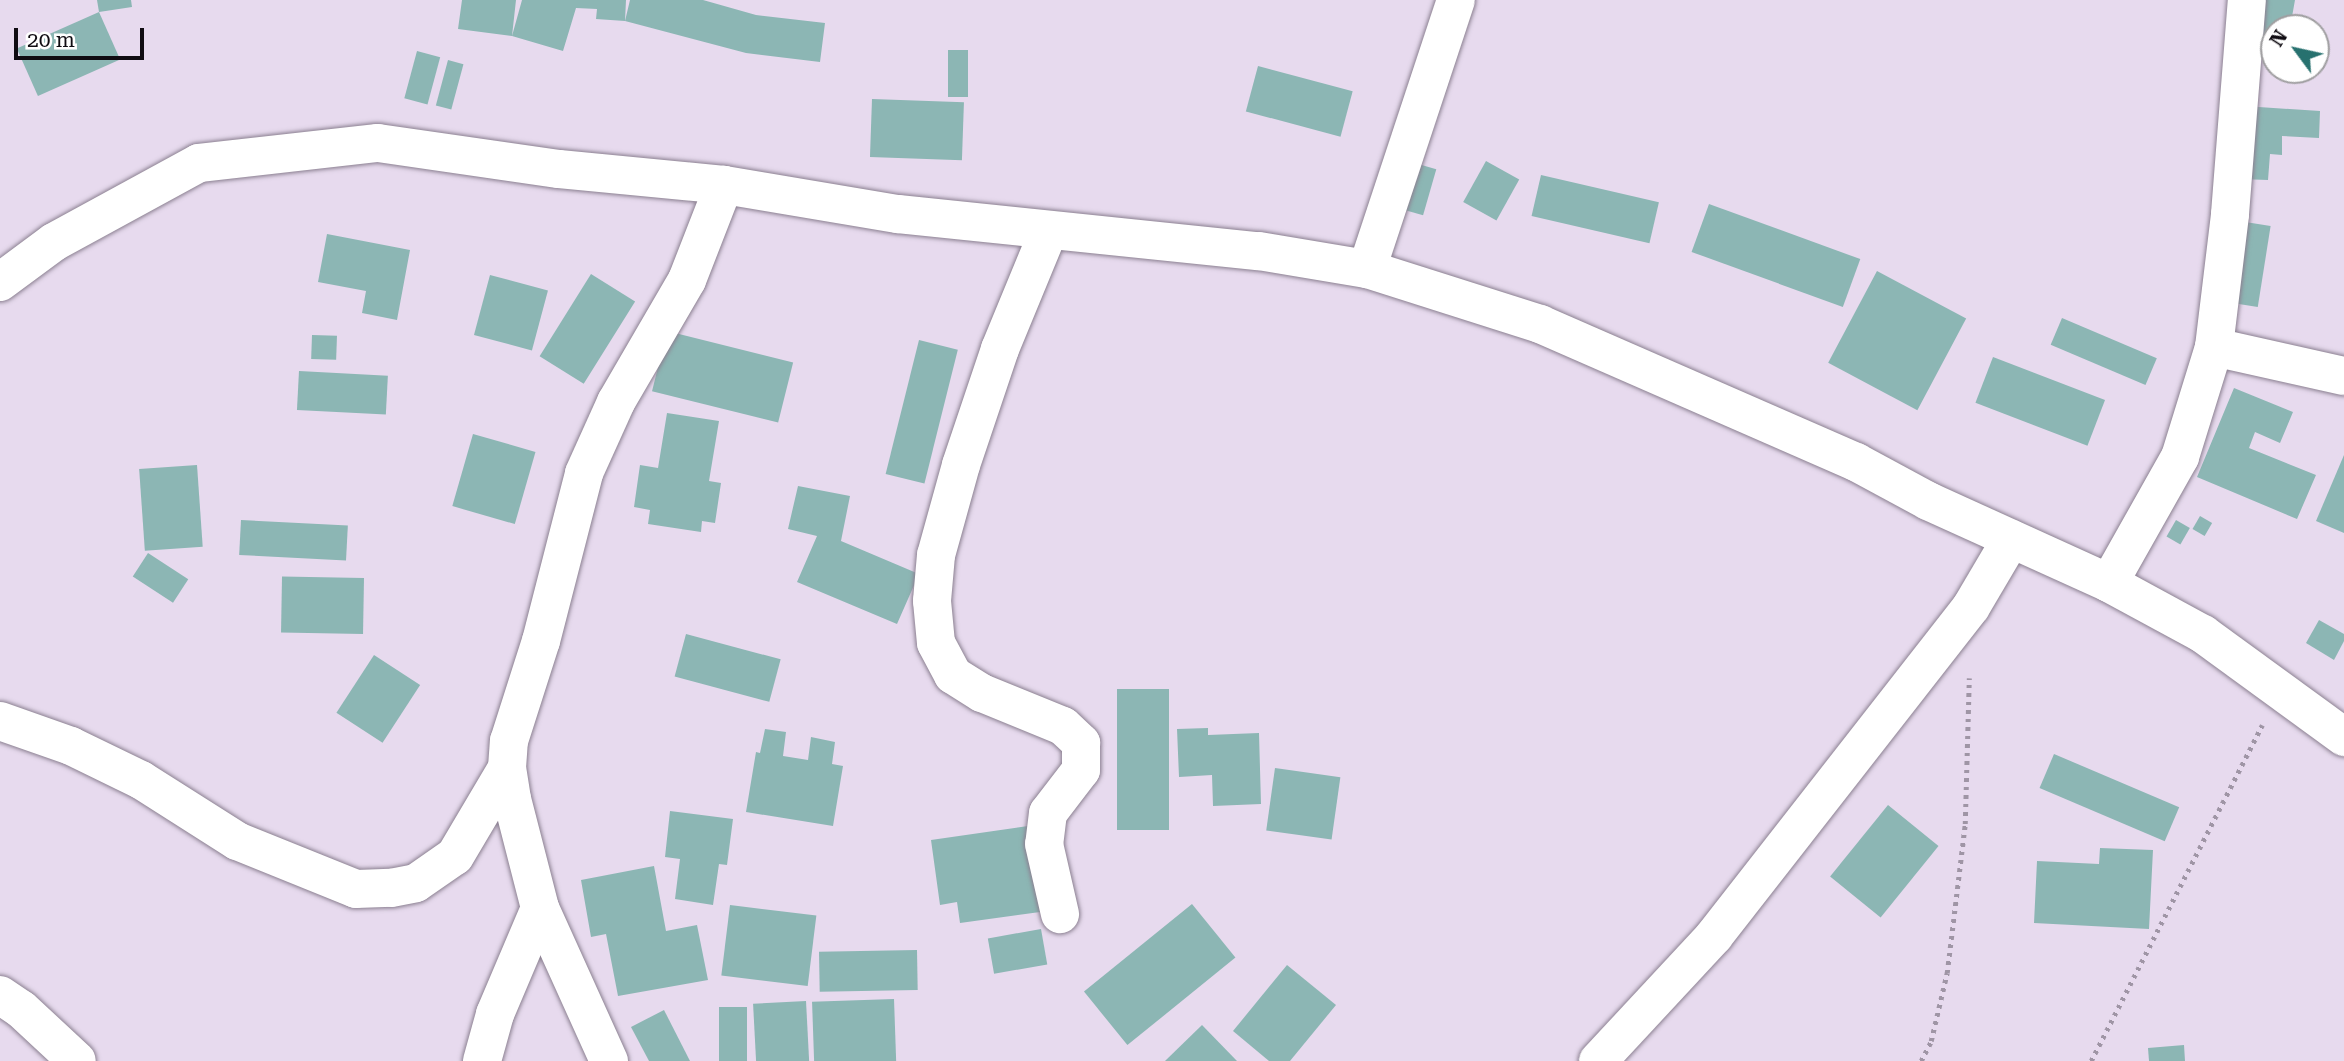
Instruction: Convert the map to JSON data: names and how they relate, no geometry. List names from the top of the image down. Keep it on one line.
{"scale_bar":"20 m","north":"top left"}
